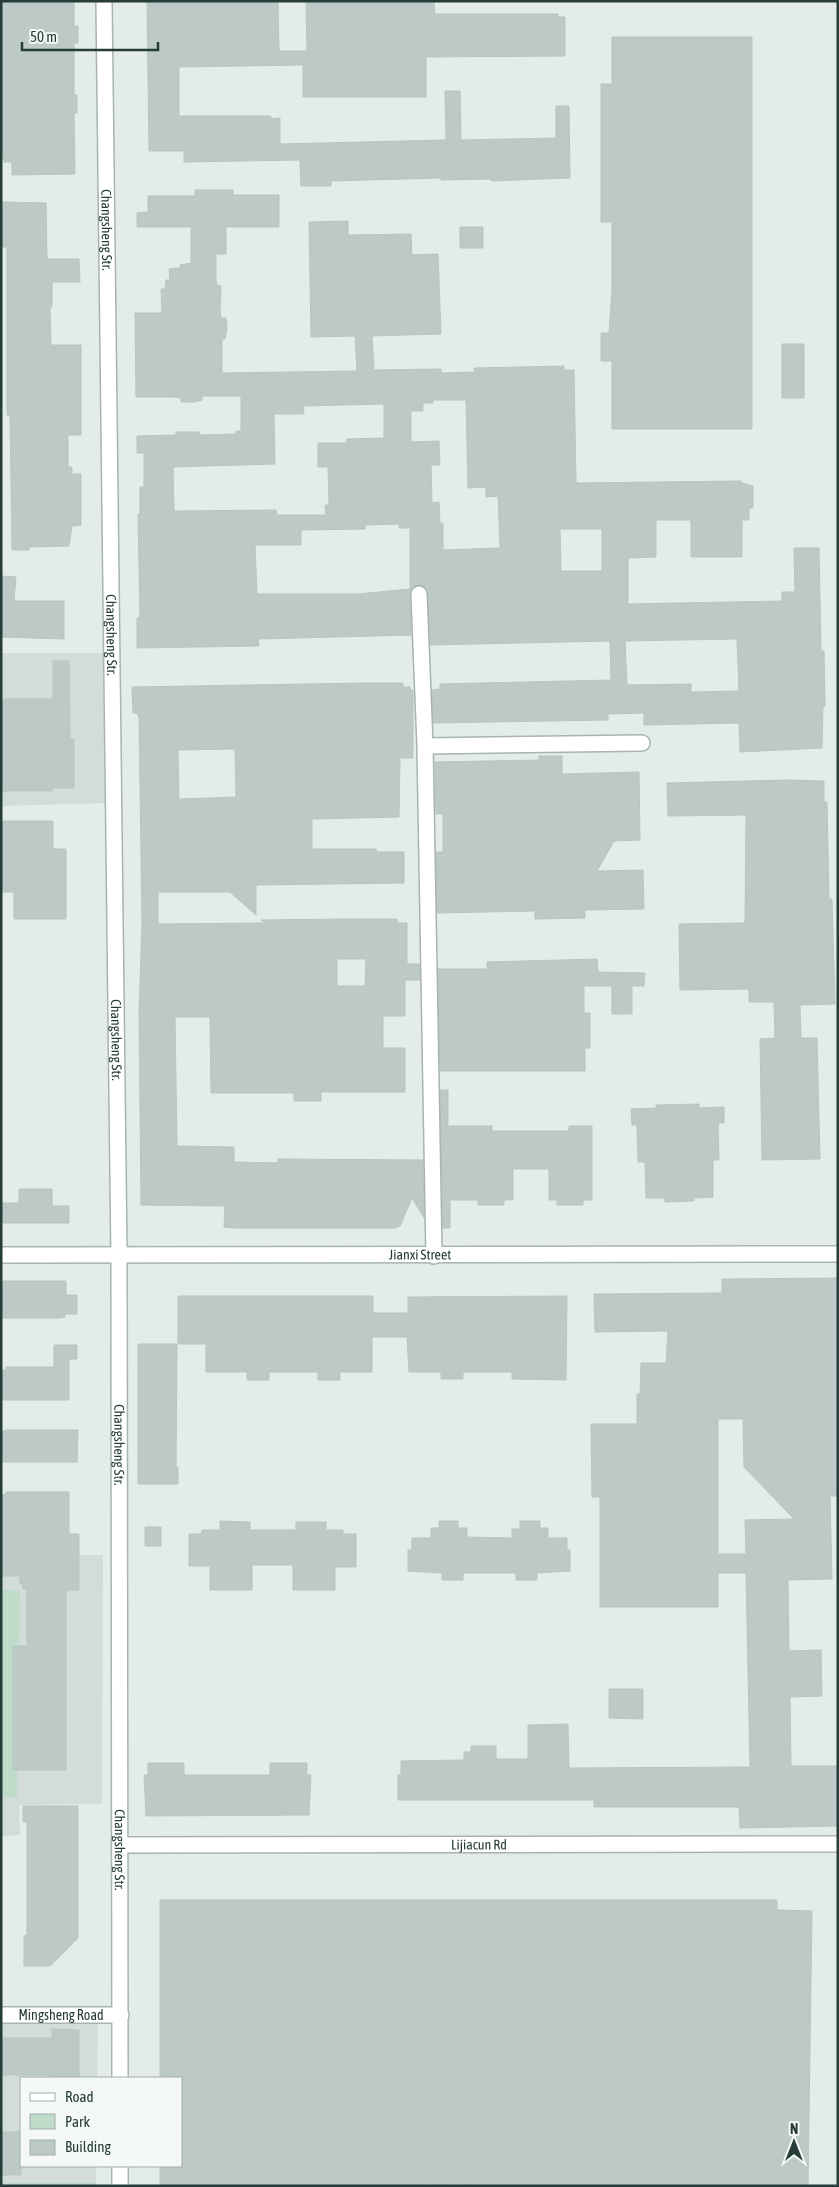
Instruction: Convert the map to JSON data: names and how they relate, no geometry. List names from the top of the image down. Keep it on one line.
{"streets":{"street":["Changsheng Str.","Jianxi Street","Lijiacun Rd","Mingsheng Road"]},"crossings":[["Changsheng Str.","Jianxi Street"],["Changsheng Str.","Lijiacun Rd"],["Changsheng Str.","Mingsheng Road"]],"legend":["Road","Park","Building"],"scale_bar":"50 m","north":"top"}
